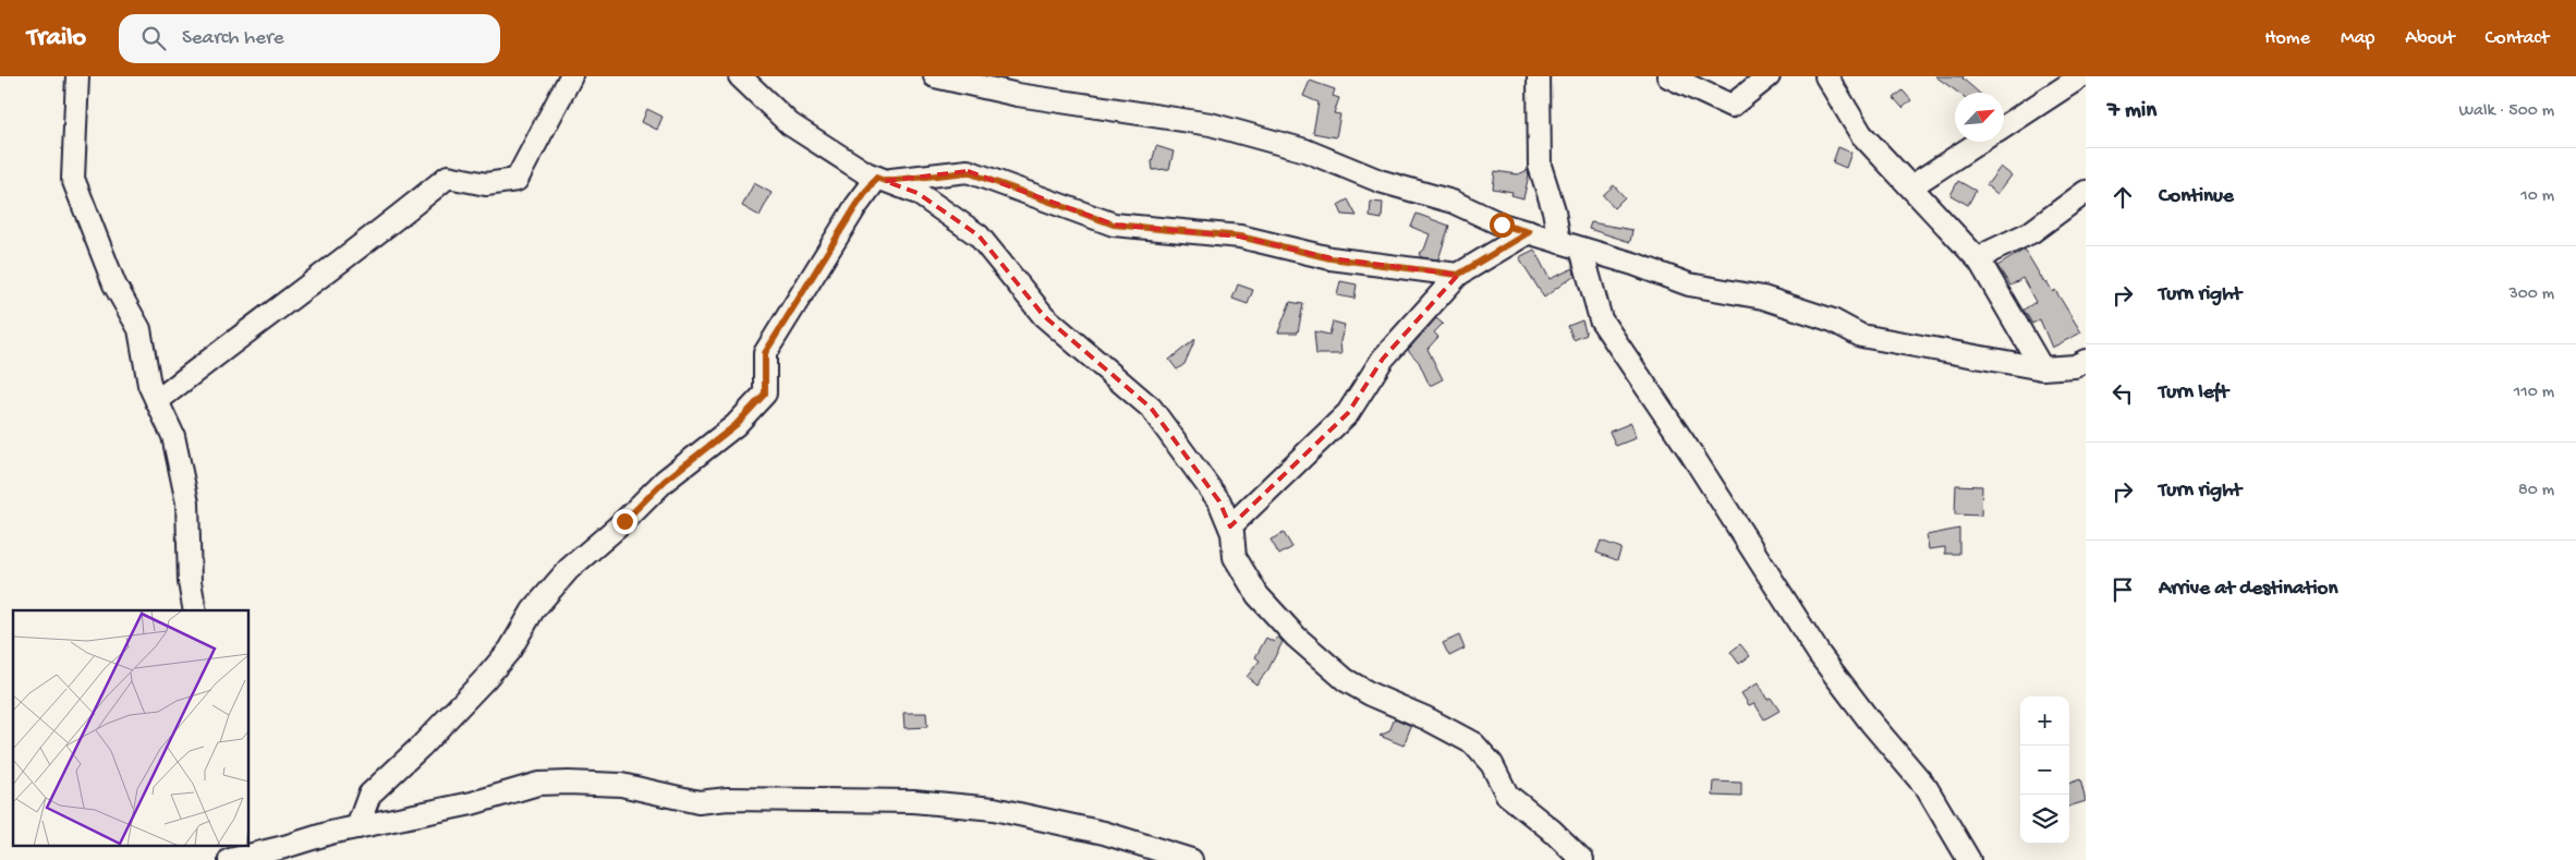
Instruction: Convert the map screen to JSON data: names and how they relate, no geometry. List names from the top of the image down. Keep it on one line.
{"north":"top right","page":{"header":"Trailo","search":"Search here","nav":["Home","Map","About","Contact"],"heading":["7 min","Walk · 500 m"],"list":[["Continue","10 m"],["Turn right","300 m"],["Turn left","110 m"],["Turn right","80 m"],"Arrive at destination"],"map_buttons":["+","−"]}}
